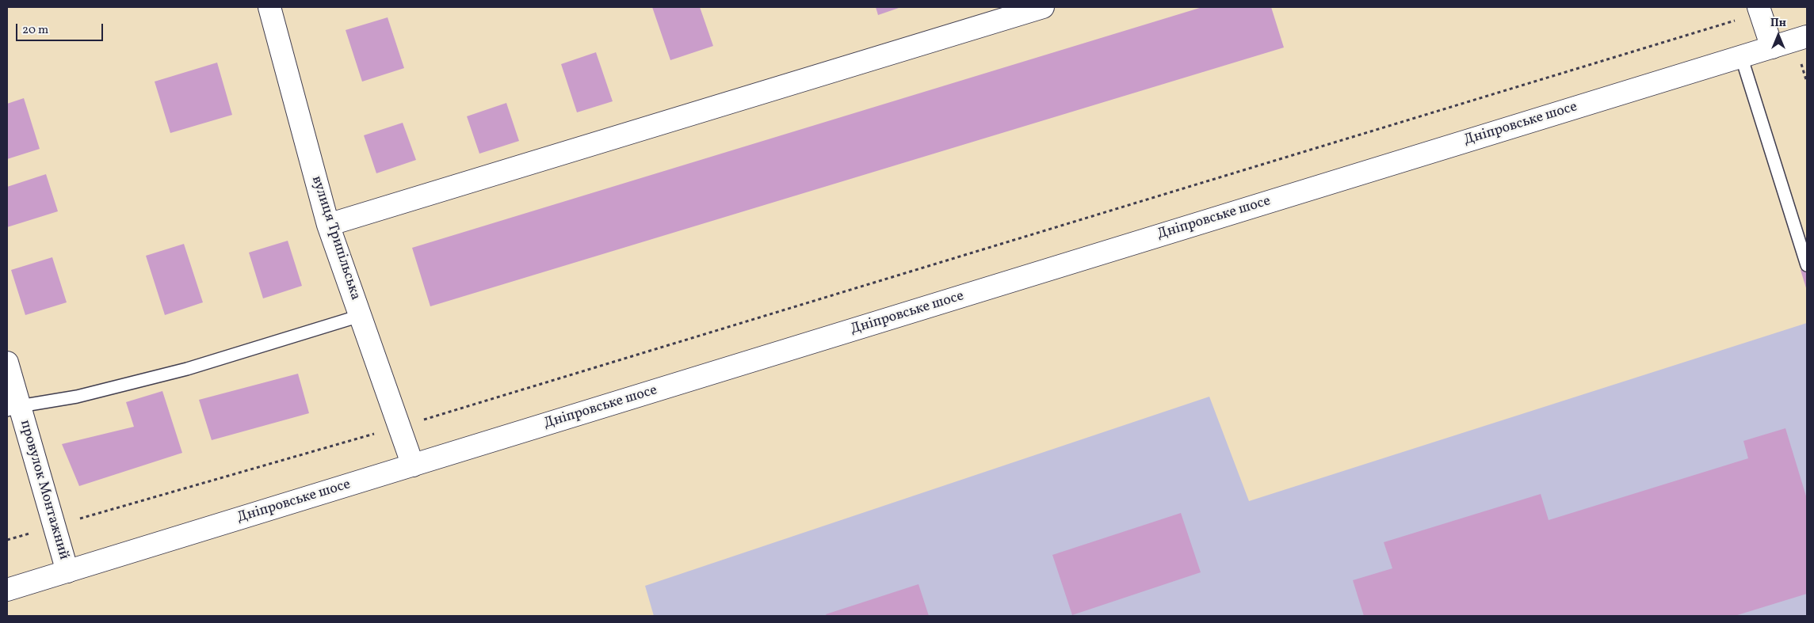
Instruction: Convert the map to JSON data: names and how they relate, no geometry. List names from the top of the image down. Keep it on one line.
{"streets":{"street":["Дніпровське шосе","вулиця Трипільська","провулок Монтажний"]},"crossings":[["Дніпровське шосе","вулиця Трипільська"],["Дніпровське шосе","провулок Монтажний"]],"scale_bar":"20 m","north":"top"}
